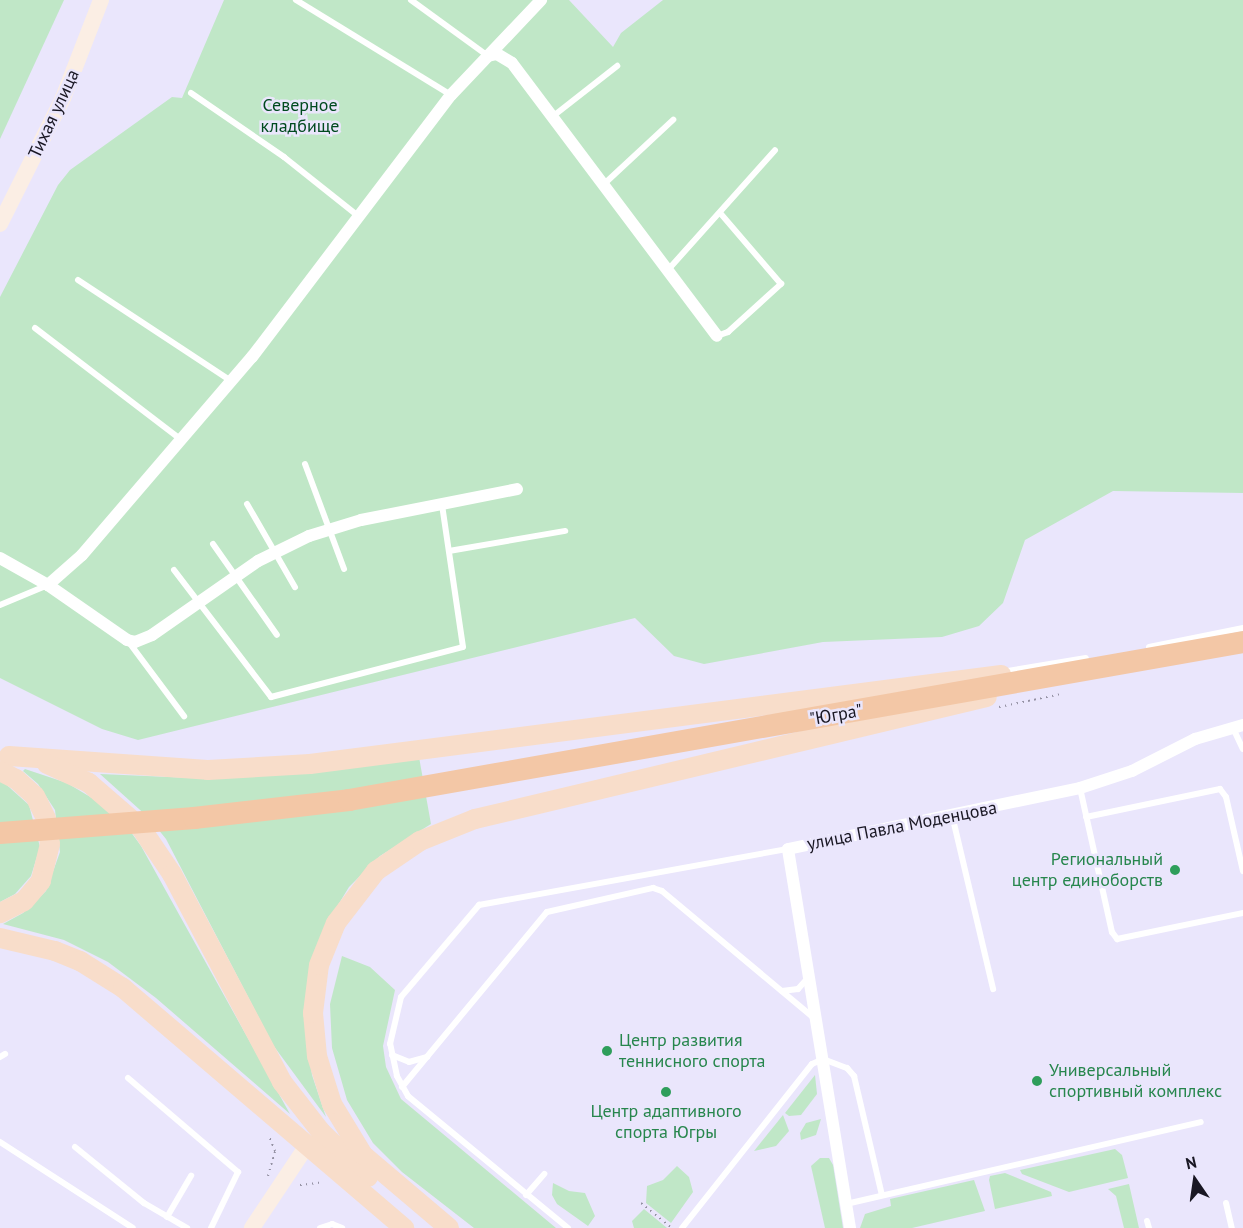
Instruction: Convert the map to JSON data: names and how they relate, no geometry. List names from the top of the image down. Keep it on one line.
{"streets":{"highway":["\"Югра\""],"main road":["Тихая улица"],"street":["улица Павла Моденцова"]},"parks":["Северное кладбище"],"places":["Региональный центр единоборств","Центр развития теннисного спорта","Универсальный спортивный комплекс","Центр адаптивного спорта Югры"],"north":"top"}
